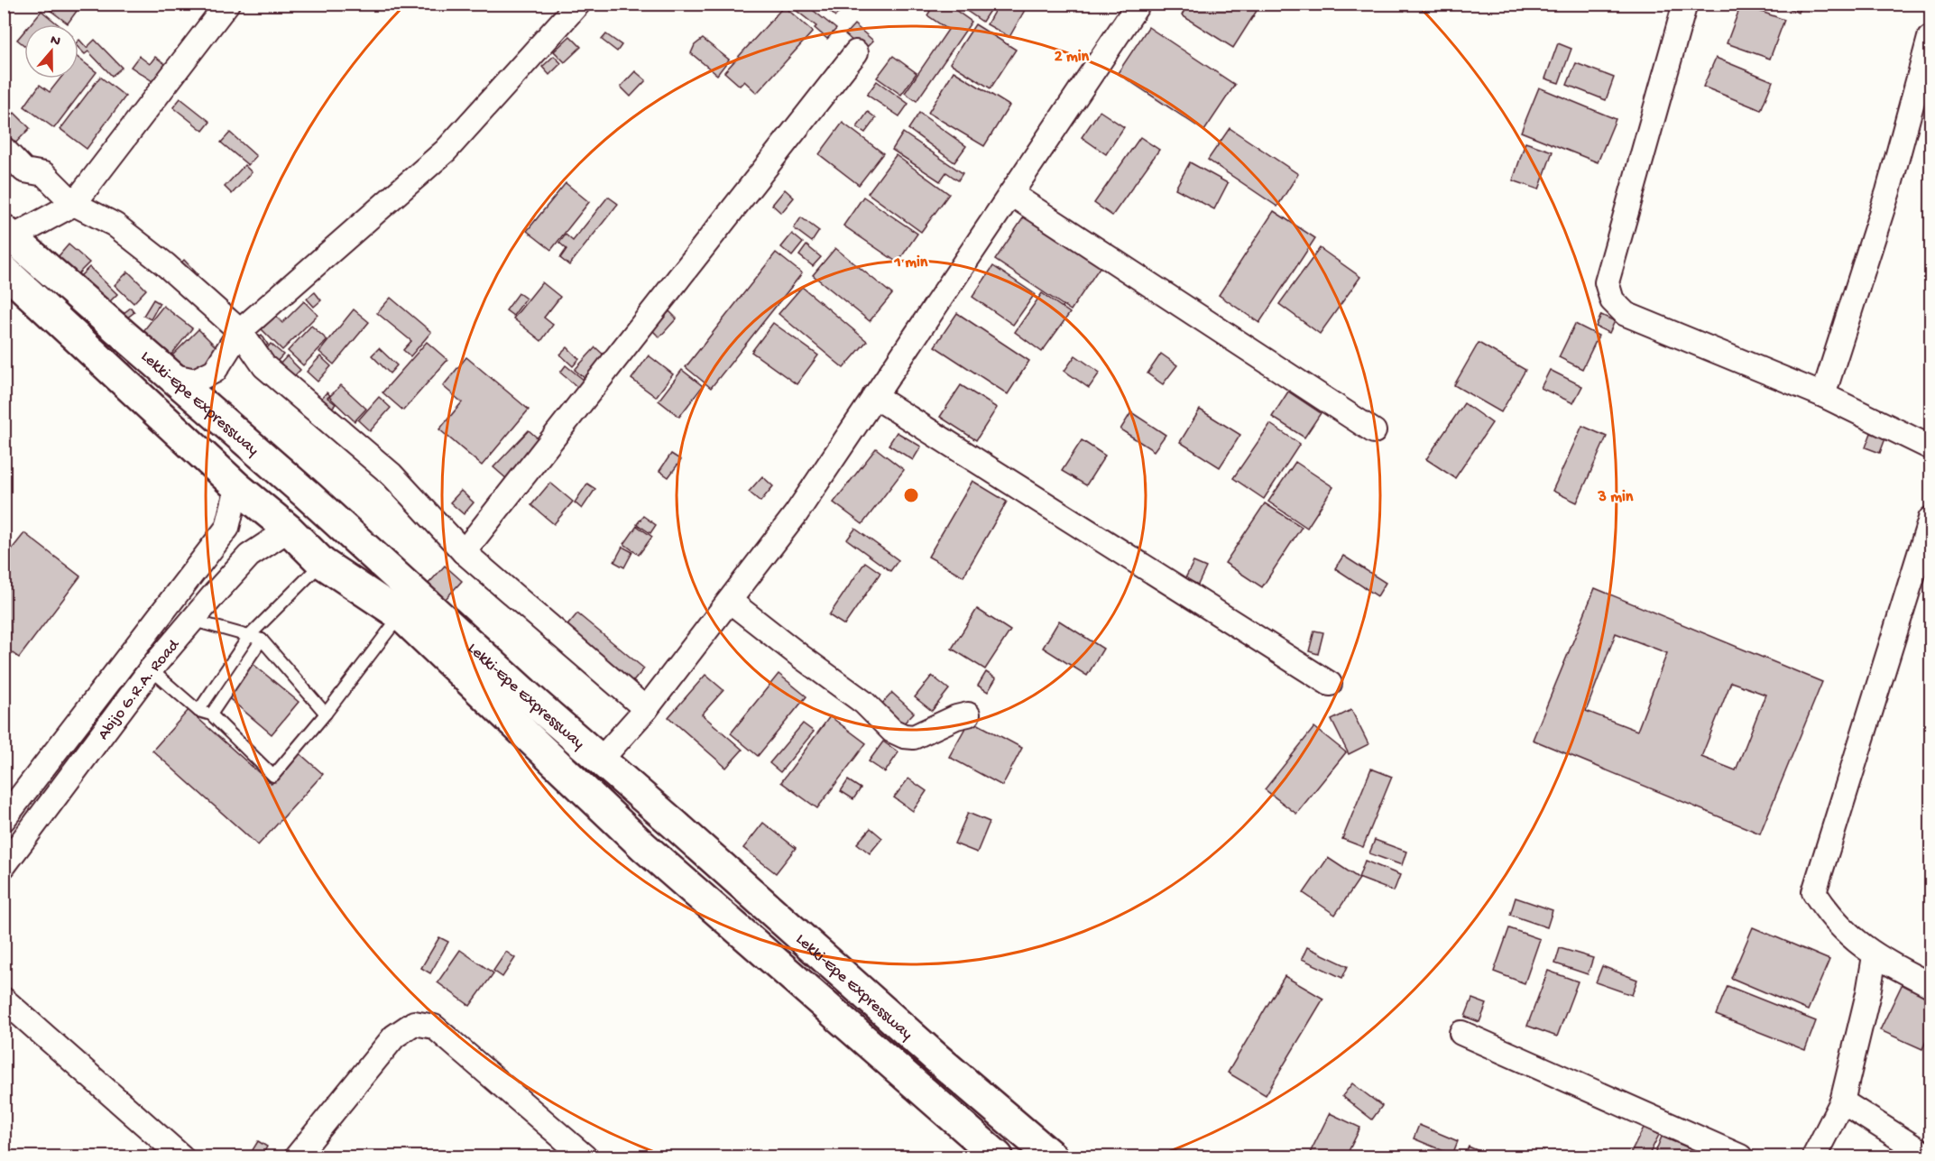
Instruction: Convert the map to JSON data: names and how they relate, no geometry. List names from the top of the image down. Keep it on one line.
{"streets":{"highway":["Lekki-Epe Expressway"],"street":["Abijo G.R.A. Road"]},"crossings":[["Lekki-Epe Expressway","Abijo G.R.A. Road"]],"north":"top","rings":["2 min","1 min","3 min"]}
